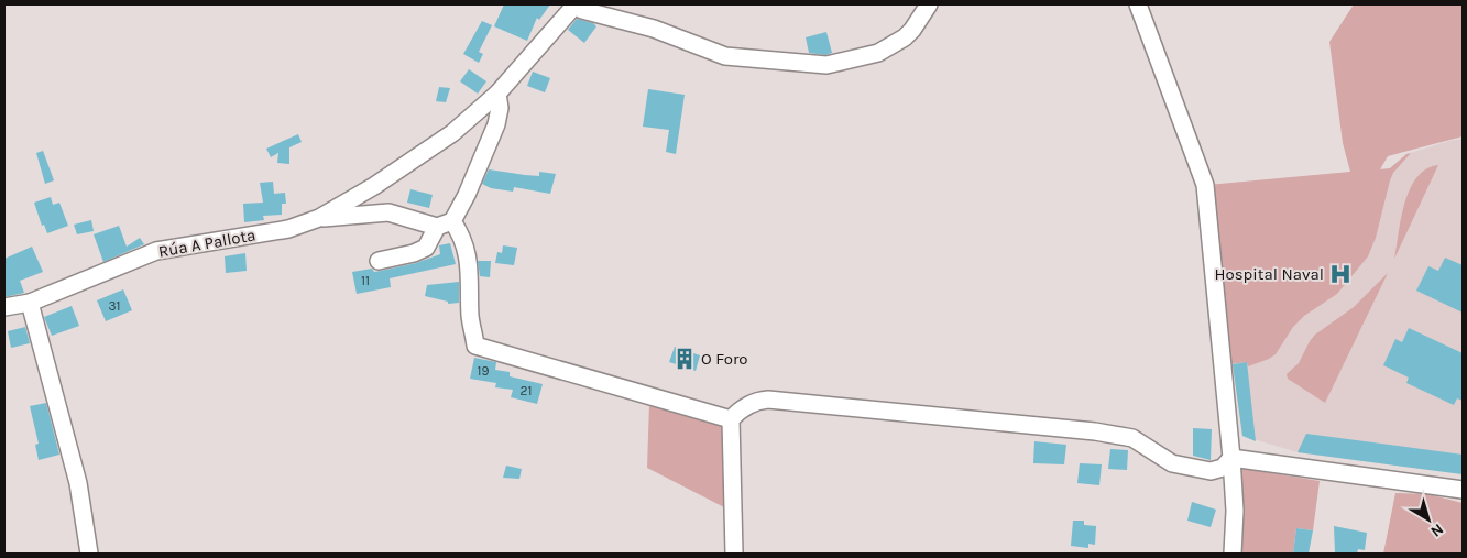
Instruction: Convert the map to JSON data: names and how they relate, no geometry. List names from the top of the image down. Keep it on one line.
{"streets":{"street":["Rúa A Pallota"]},"places":{"hospital":["Hospital Naval"],"building":["O Foro"]},"house_numbers":["11","31","19","21"],"north":"bottom right"}
